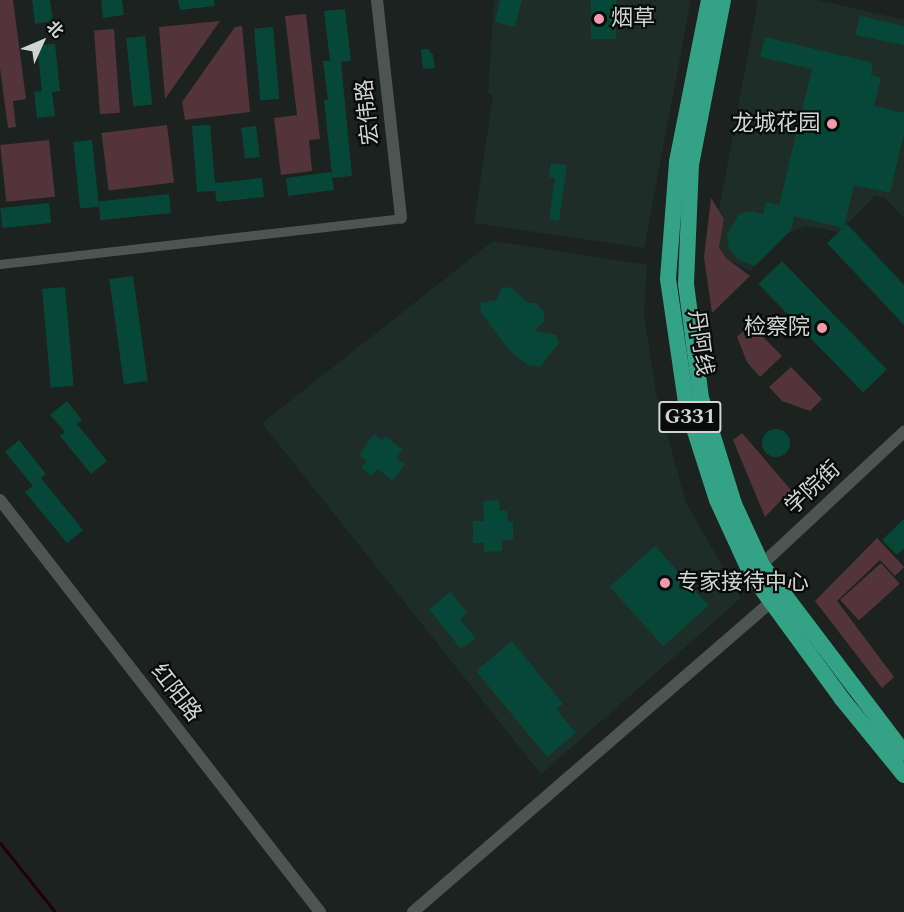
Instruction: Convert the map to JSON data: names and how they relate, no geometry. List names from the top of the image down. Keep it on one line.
{"streets":{"highway":["丹阿线","G331"],"street":["宏伟路","学院街","红阳路"]},"crossings":[["丹阿线","学院街"]],"places":["烟草","龙城花园","检察院","专家接待中心"],"north":"top right"}
